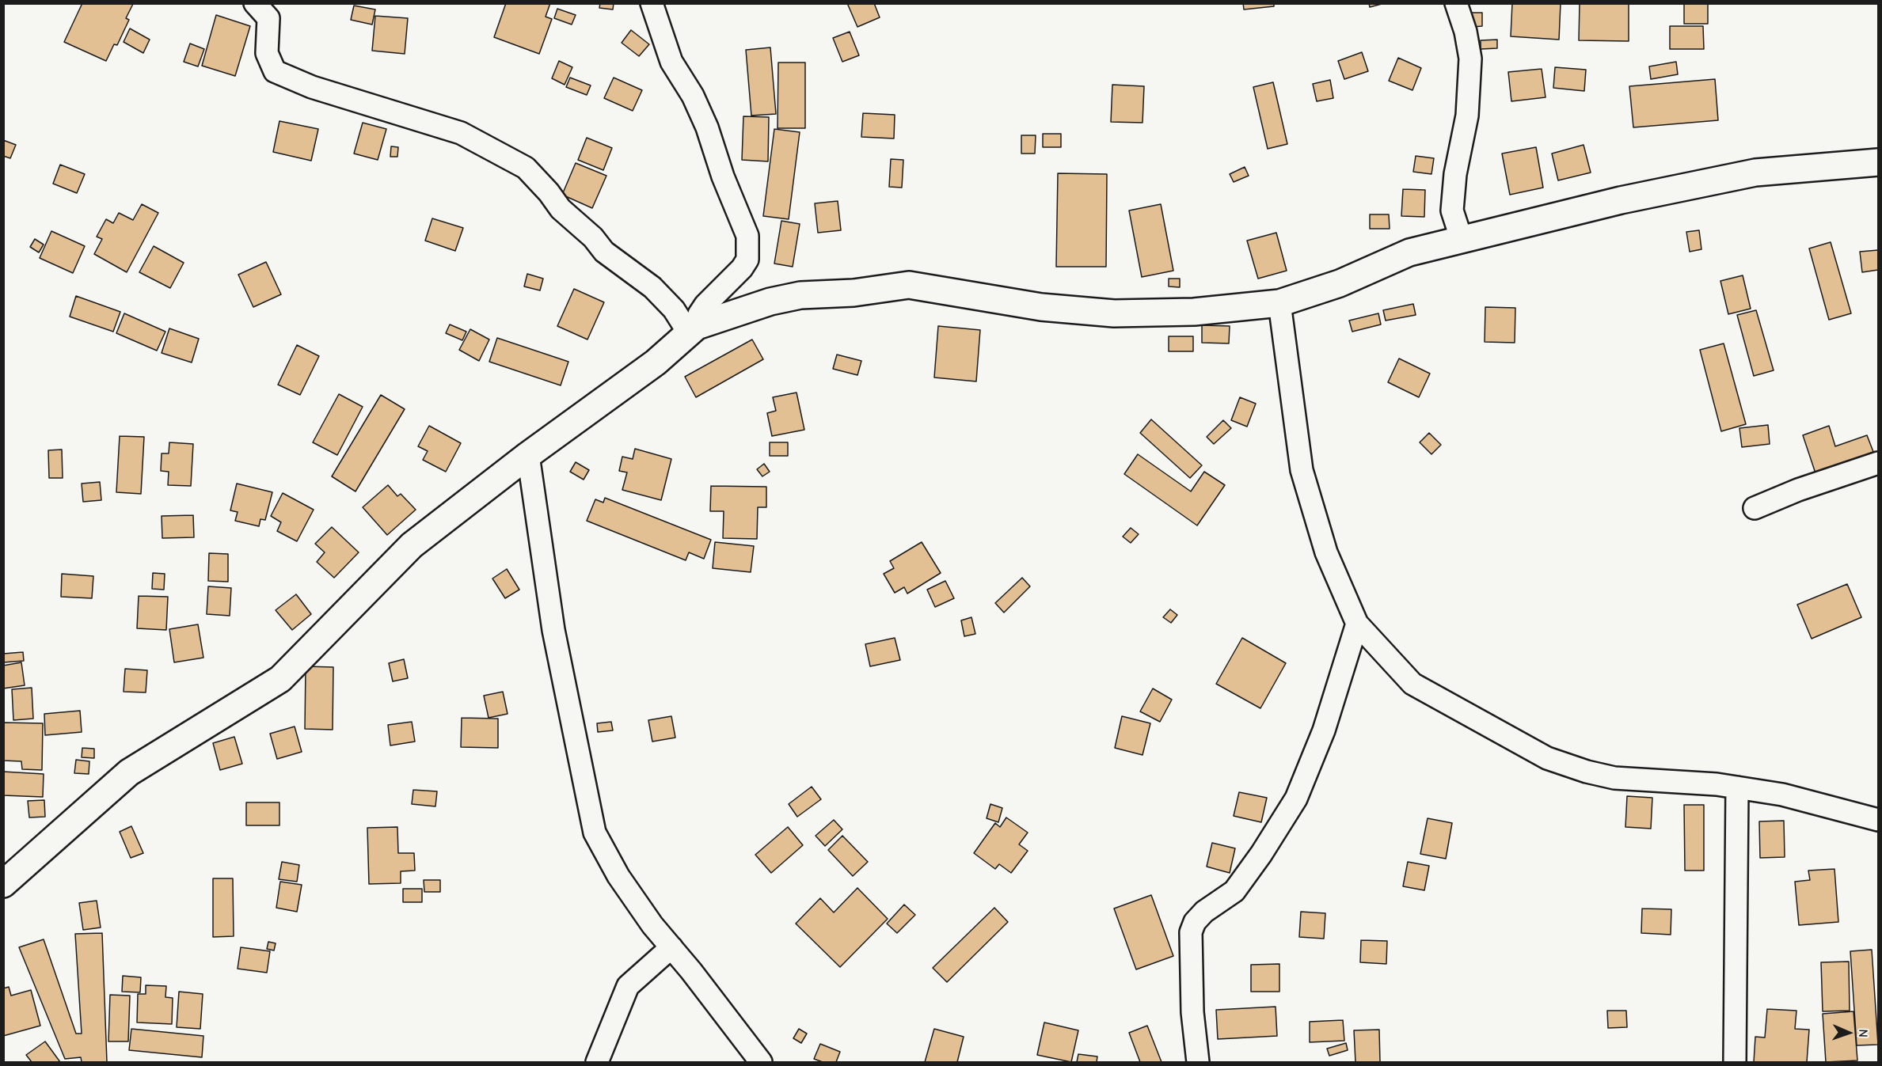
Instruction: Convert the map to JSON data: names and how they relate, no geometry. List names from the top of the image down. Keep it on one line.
{"north":"right"}
